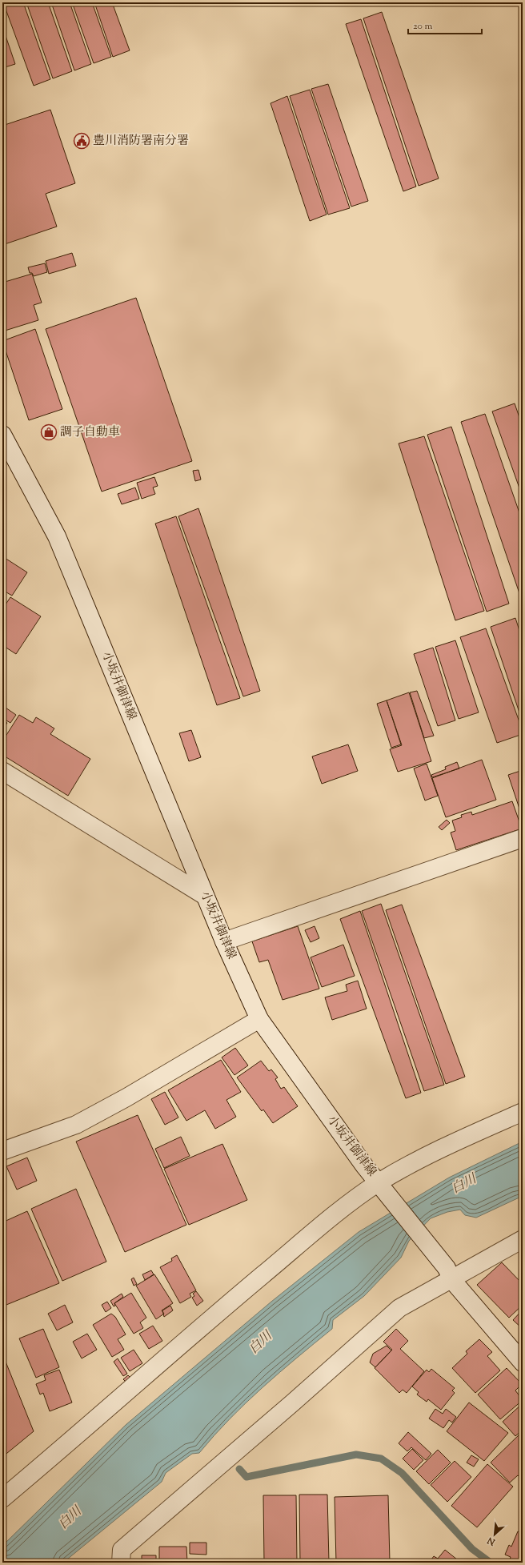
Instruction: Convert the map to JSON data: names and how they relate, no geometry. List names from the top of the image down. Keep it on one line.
{"streets":{"street":["小坂井御津線"]},"water":["白川"],"places":{"public building":["豊川消防署南分署"],"shop":["調子自動車"]},"scale_bar":"20 m","north":"bottom left"}
